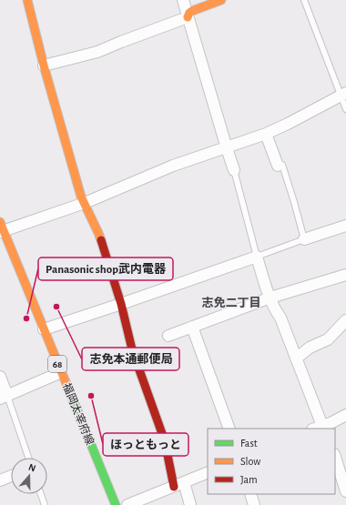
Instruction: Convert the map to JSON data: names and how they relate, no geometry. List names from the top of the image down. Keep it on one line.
{"streets":{"street":["68","福岡太宰府線"]},"districts":["志免二丁目"],"places":["志免本通郵便局","Panasonic shop武内電器","ほっともっと"],"legend":["Fast","Slow","Jam"],"north":"top"}
